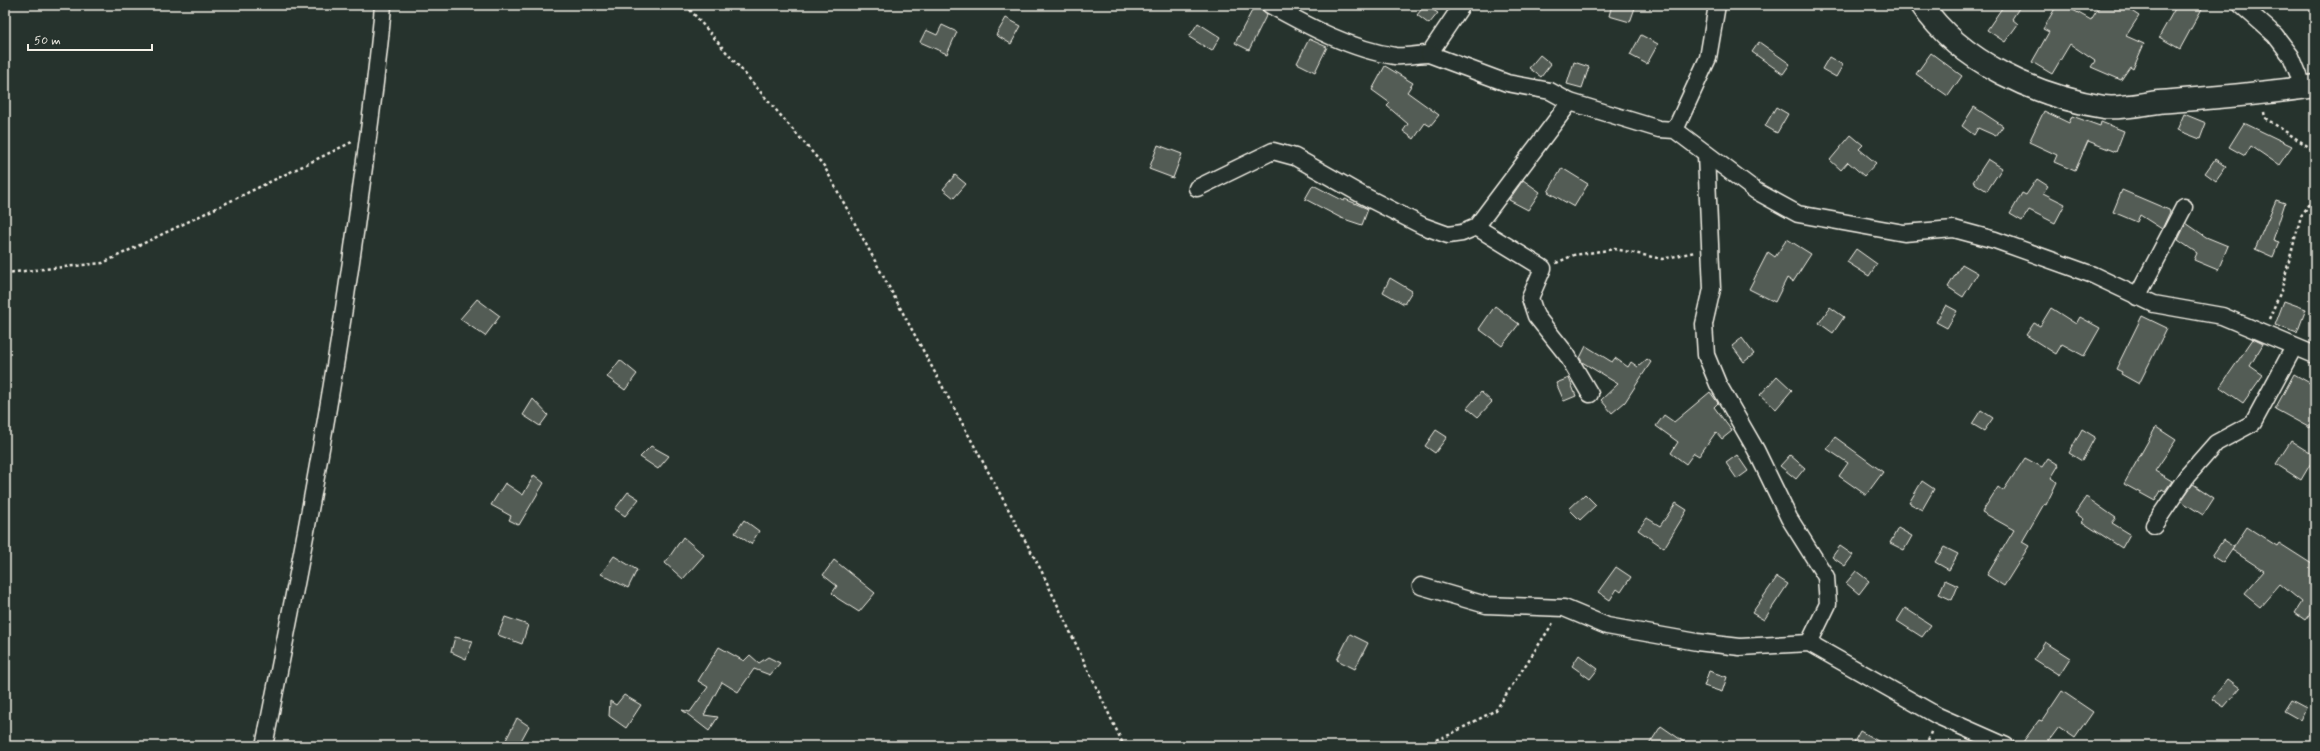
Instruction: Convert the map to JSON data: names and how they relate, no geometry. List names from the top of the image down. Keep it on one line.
{"scale_bar":"50 m"}
